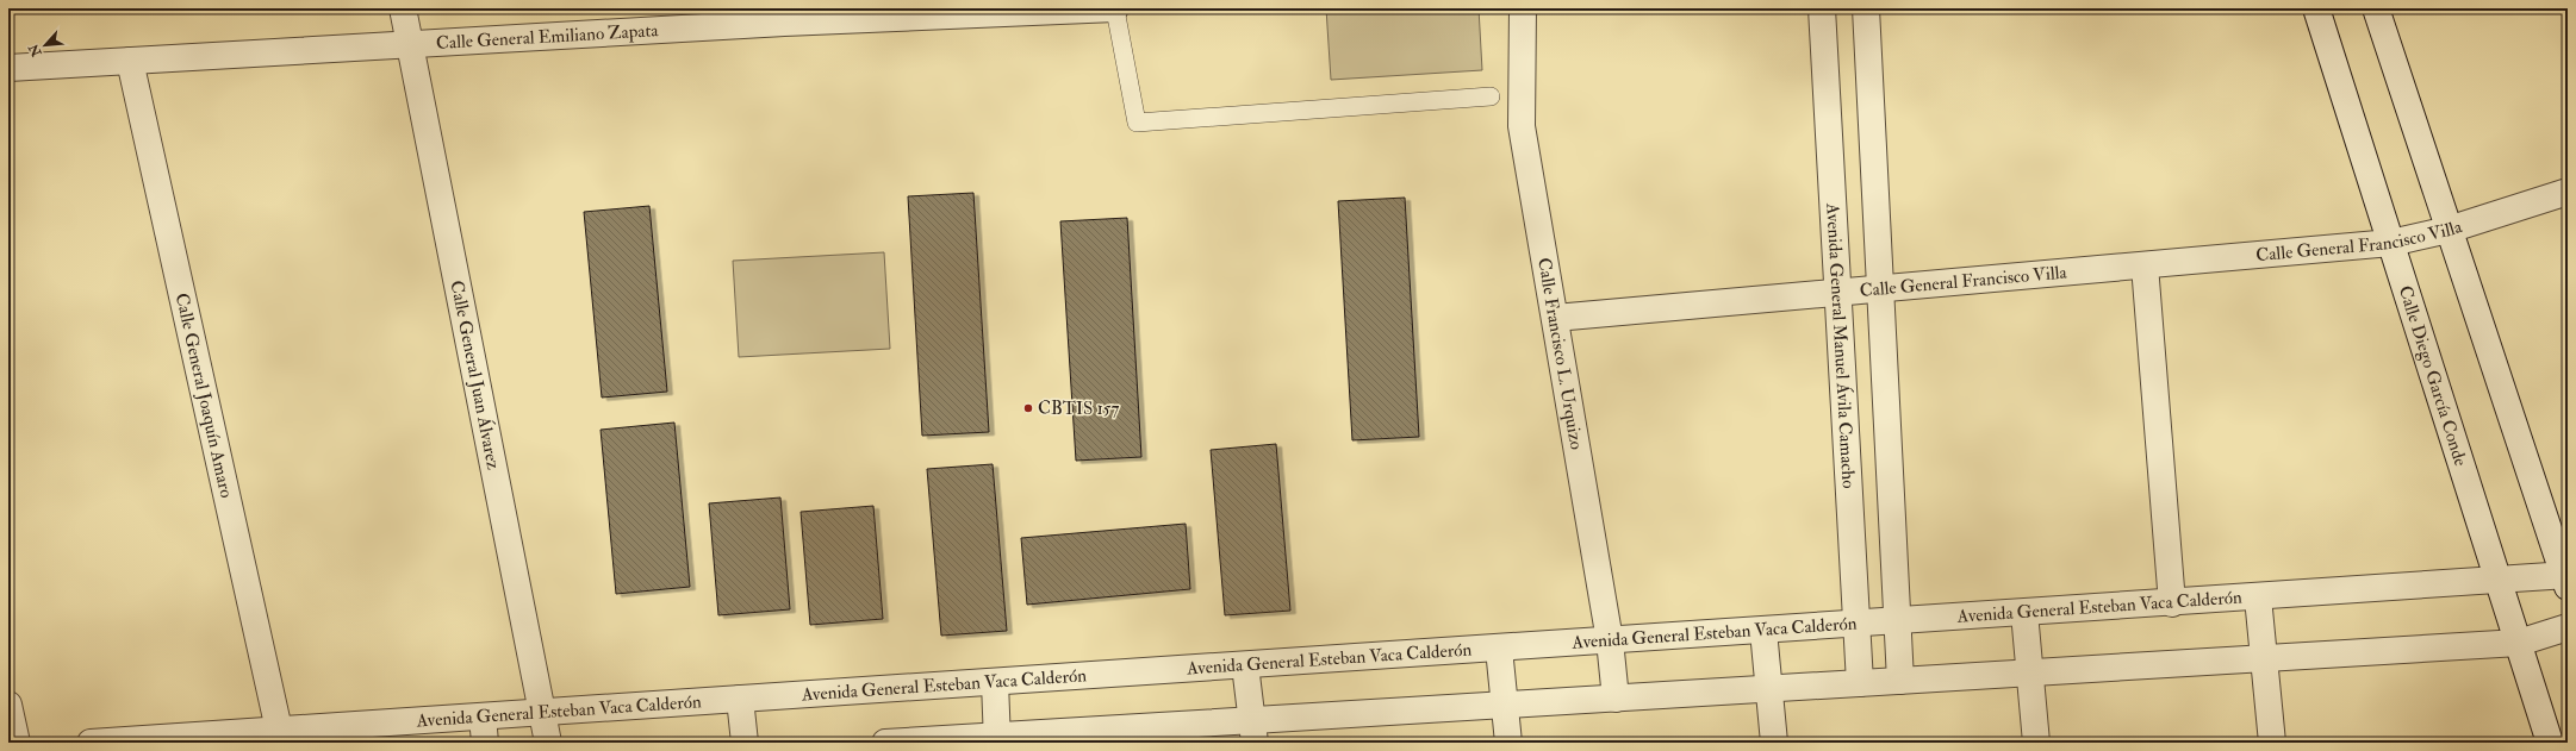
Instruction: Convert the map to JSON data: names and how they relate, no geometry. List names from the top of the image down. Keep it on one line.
{"streets":{"street":["Calle General Emiliano Zapata","Calle General Francisco Villa","Avenida General Manuel Ávila Camacho","Calle Francisco L. Urquizo","Calle General Juan Álvarez","Calle Diego García Conde","Calle General Joaquín Amaro","Avenida General Esteban Vaca Calderón"]},"crossings":[["Calle General Emiliano Zapata","Calle General Juan Álvarez"],["Calle General Emiliano Zapata","Calle General Joaquín Amaro"],["Calle General Francisco Villa","Avenida General Manuel Ávila Camacho"],["Calle General Francisco Villa","Calle Francisco L. Urquizo"],["Calle General Francisco Villa","Calle Diego García Conde"],["Avenida General Manuel Ávila Camacho","Avenida General Esteban Vaca Calderón"],["Calle Francisco L. Urquizo","Avenida General Esteban Vaca Calderón"],["Calle General Juan Álvarez","Avenida General Esteban Vaca Calderón"],["Calle Diego García Conde","Avenida General Esteban Vaca Calderón"],["Calle General Joaquín Amaro","Avenida General Esteban Vaca Calderón"]],"places":["CBTIS 157"],"north":"bottom left"}
